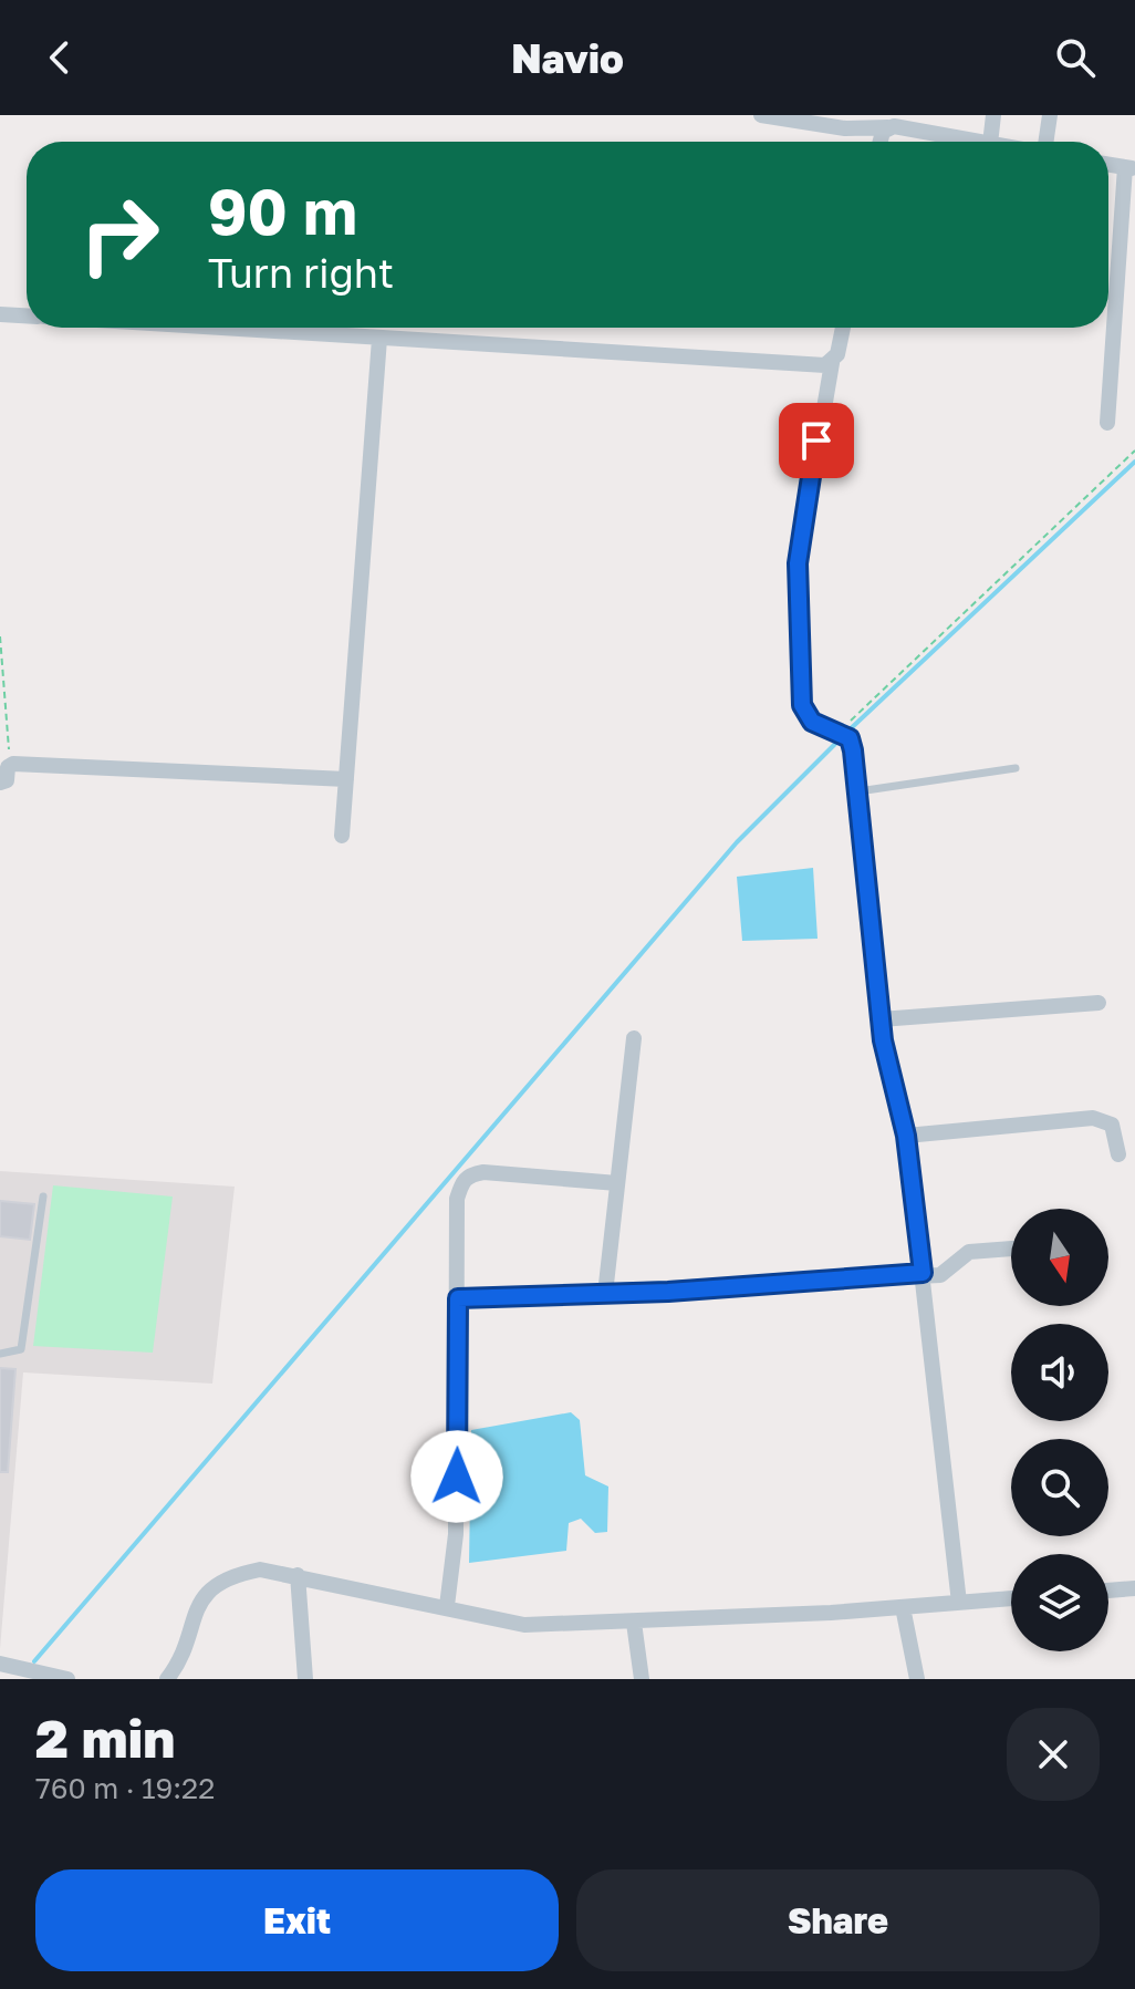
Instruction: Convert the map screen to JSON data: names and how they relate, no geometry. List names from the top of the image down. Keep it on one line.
{"north":"bottom","page":{"header":"Navio","turn":["90 m","Turn right"],"heading":["2 min","760 m · 19:22"],"buttons":["Exit","Share"]}}
